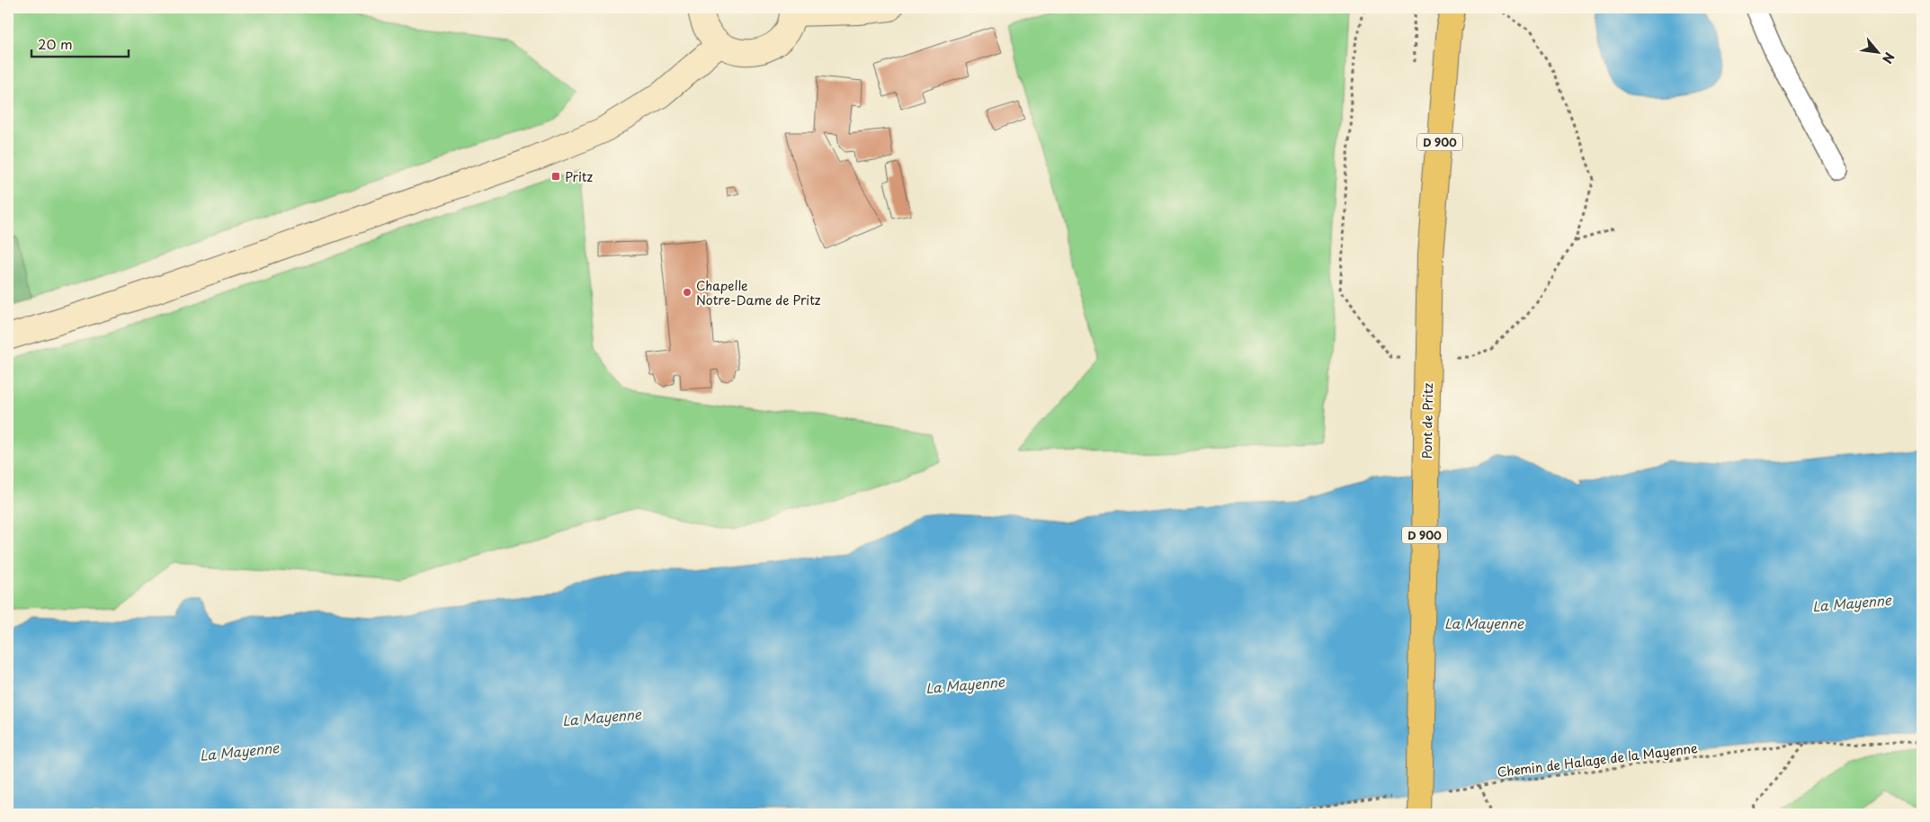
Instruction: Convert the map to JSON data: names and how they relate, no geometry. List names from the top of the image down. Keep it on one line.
{"streets":{"main road":["D 900","Pont de Pritz"],"path":["Chemin de Halage de la Mayenne"]},"water":["La Mayenne"],"places":{"transit":["Pritz"],"other":["Chapelle Notre-Dame de Pritz"]},"scale_bar":"20 m","north":"bottom right"}
